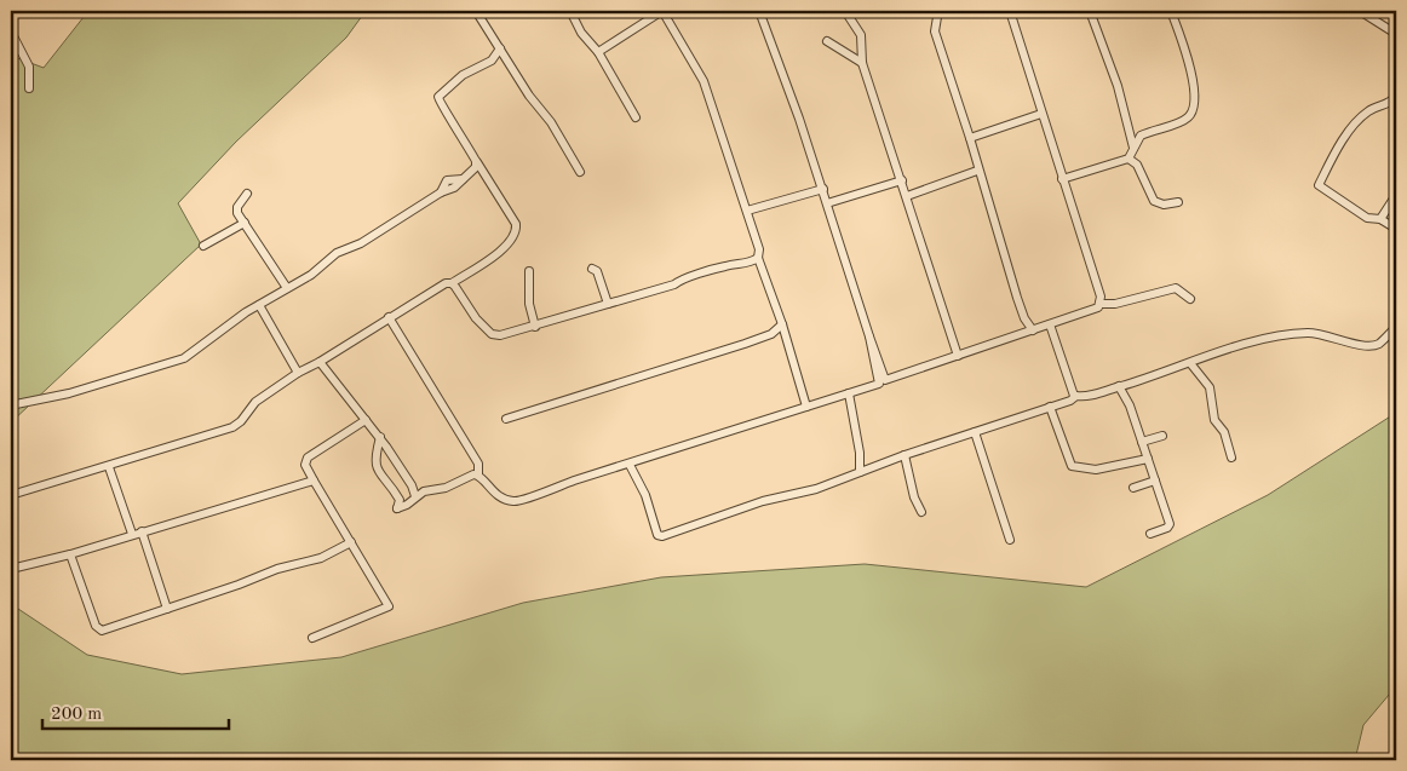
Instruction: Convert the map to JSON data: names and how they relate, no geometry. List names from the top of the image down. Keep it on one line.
{"scale_bar":"200 m"}
